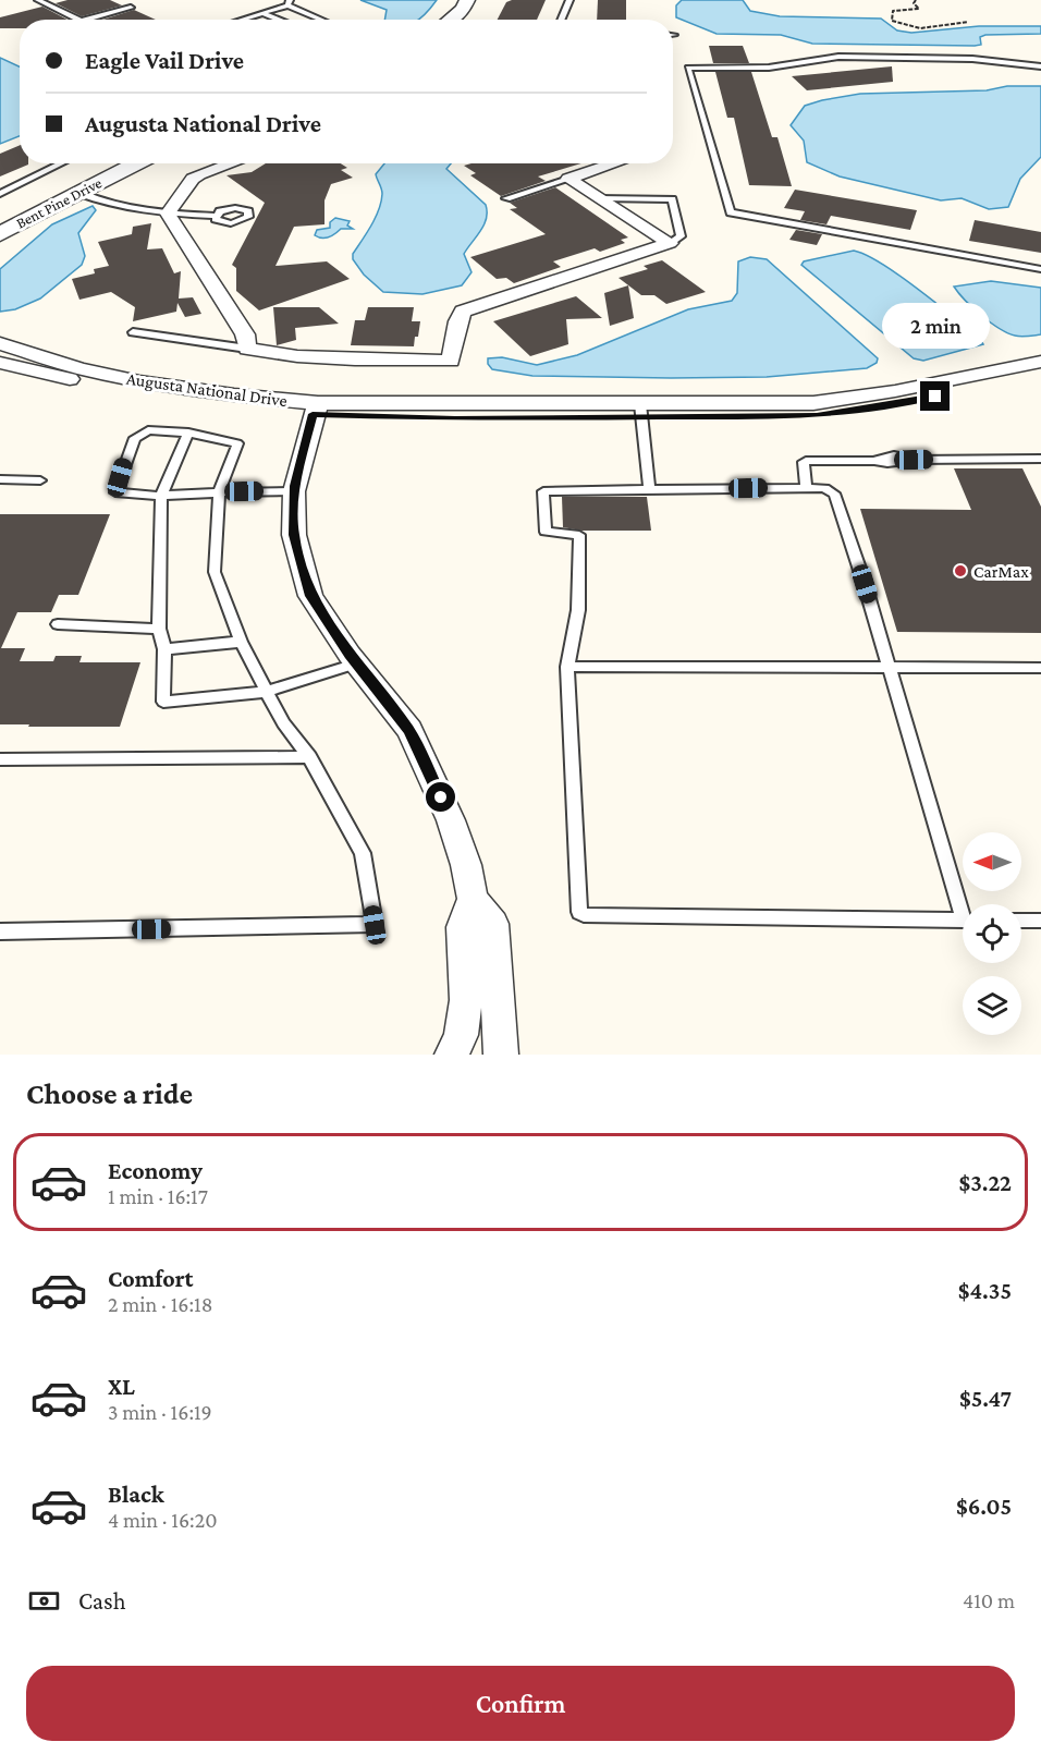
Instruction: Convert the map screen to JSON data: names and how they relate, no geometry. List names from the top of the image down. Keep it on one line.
{"streets":{"street":["Bent Pine Drive","Augusta National Drive"]},"places":["CarMax"],"north":"left","page":{"banner":["Eagle Vail Drive","Augusta National Drive"],"bubble":"2 min","heading":"Choose a ride","list":[{"name":"Economy","note":"1 min · 16:17","value":"$3.22"},{"name":"Comfort","note":"2 min · 16:18","value":"$4.35"},{"name":"XL","note":"3 min · 16:19","value":"$5.47"},{"name":"Black","note":"4 min · 16:20","value":"$6.05"}],"pay":["Cash","410 m"],"buttons":"Confirm"}}
